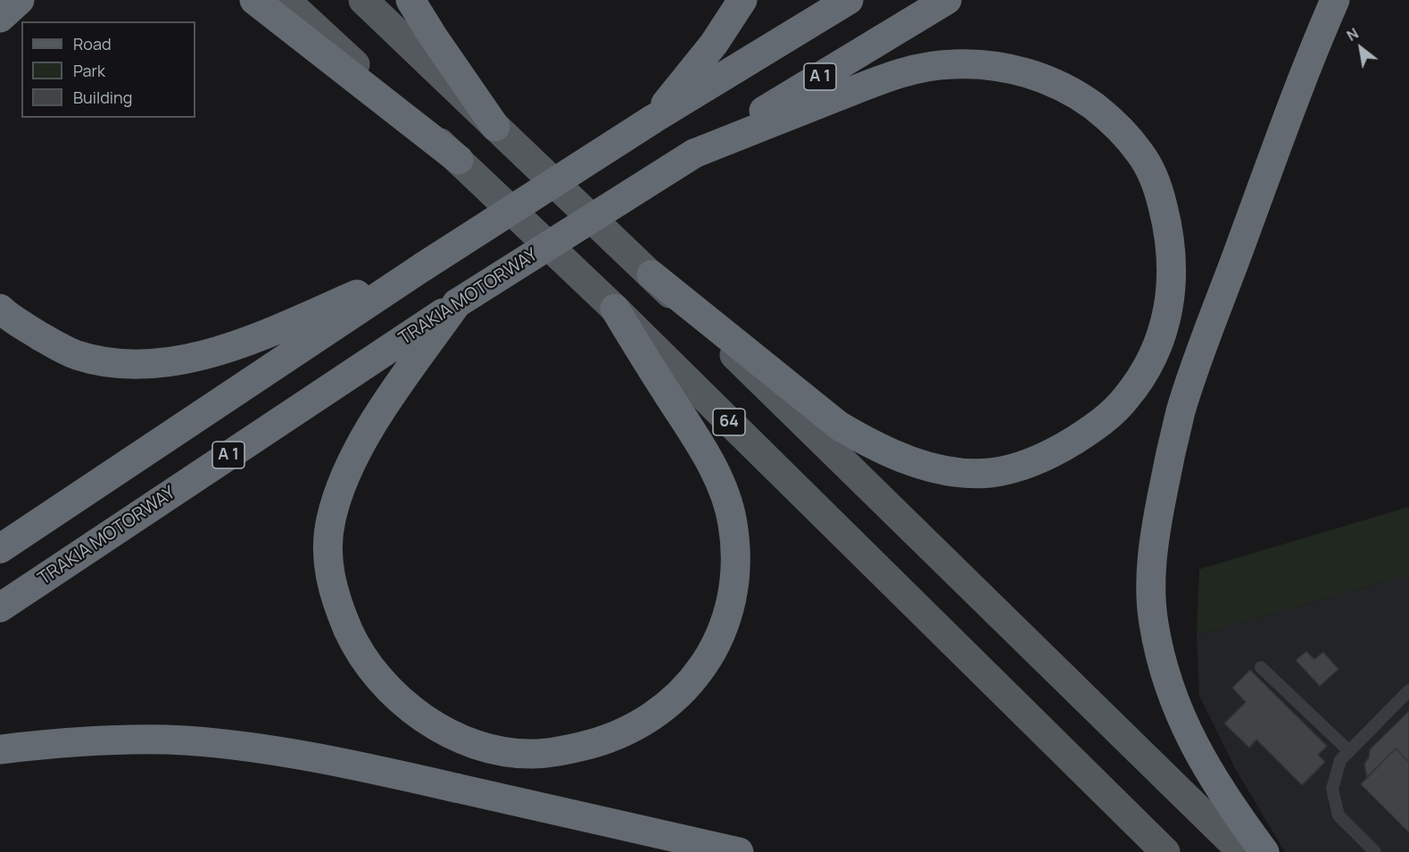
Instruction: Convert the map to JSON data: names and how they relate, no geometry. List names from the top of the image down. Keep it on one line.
{"streets":{"highway":["A 1","TRAKIA MOTORWAY"],"main road":["64"]},"legend":["Road","Park","Building"],"north":"top left"}
